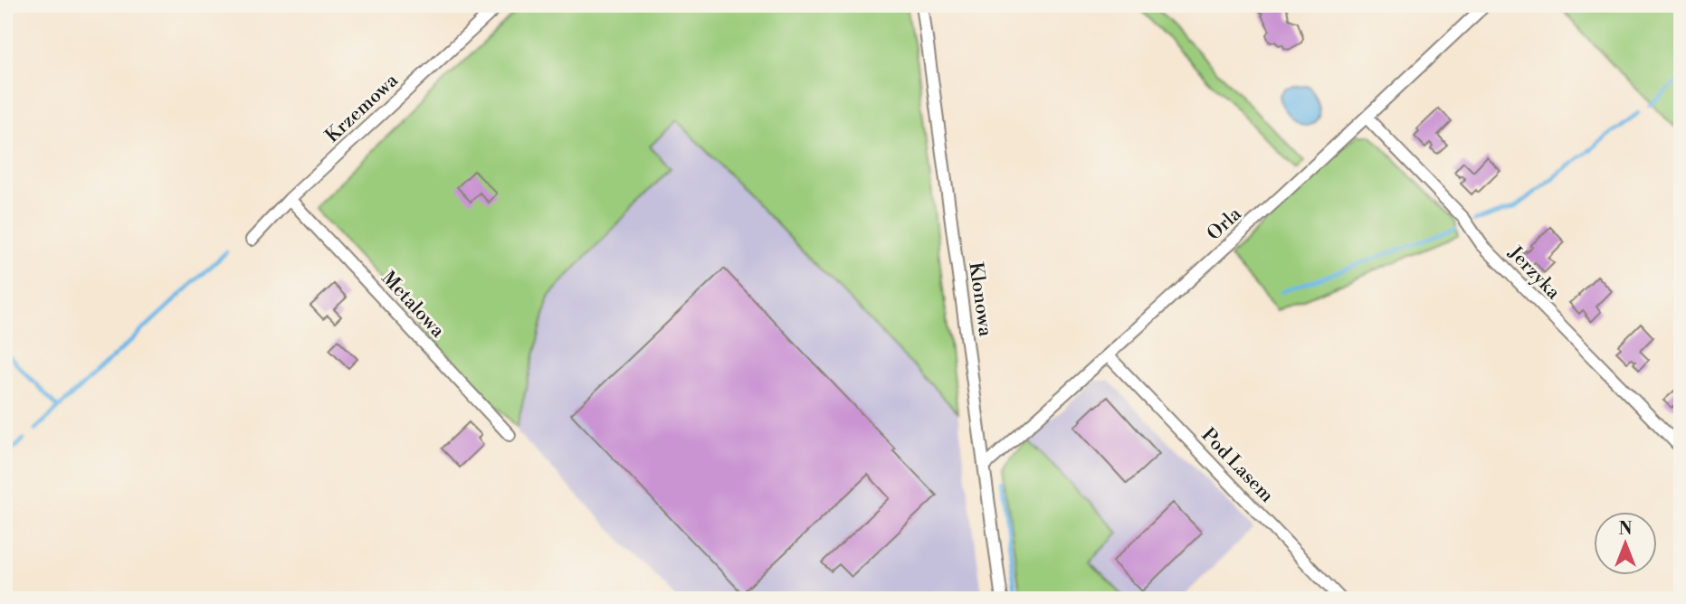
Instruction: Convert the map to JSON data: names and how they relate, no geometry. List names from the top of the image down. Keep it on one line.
{"streets":{"street":["Krzemowa","Orla","Jerzyka","Klonowa","Metalowa","Pod Lasem"]},"crossings":[["Krzemowa","Metalowa"],["Orla","Jerzyka"],["Orla","Klonowa"],["Orla","Pod Lasem"]],"north":"top"}
